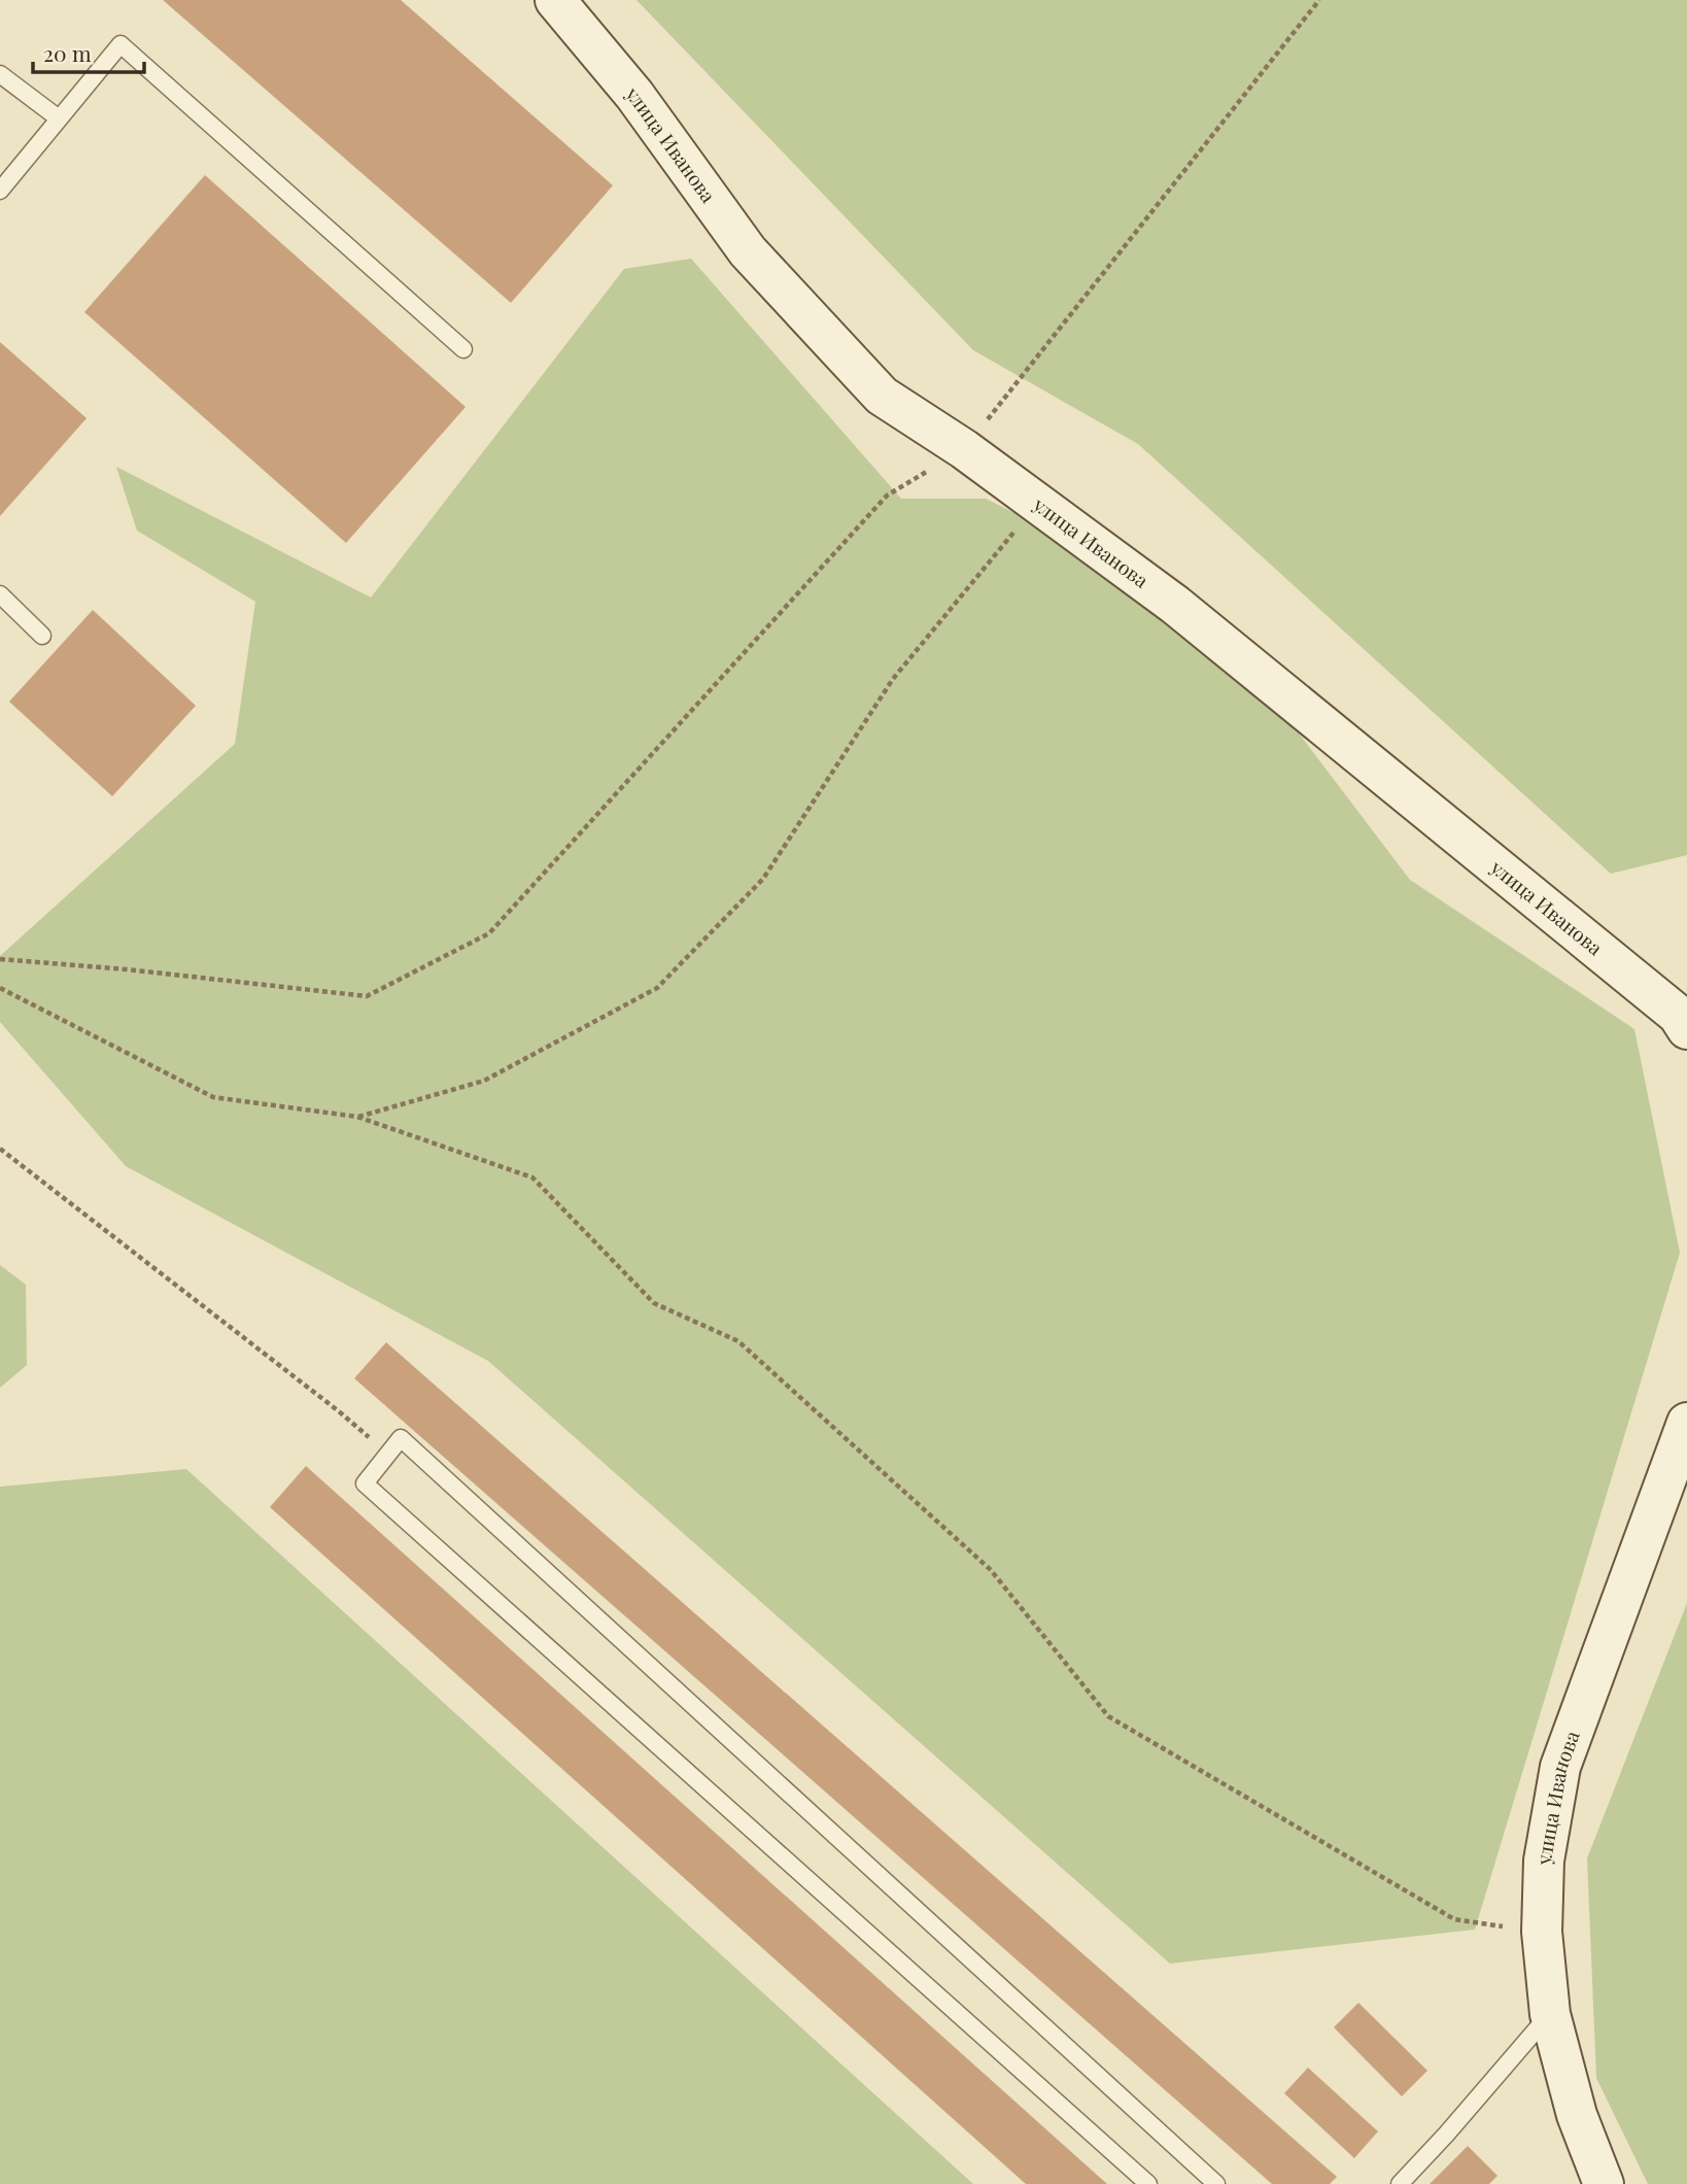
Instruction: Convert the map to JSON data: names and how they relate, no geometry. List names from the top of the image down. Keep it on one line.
{"streets":{"main road":["улица Иванова"]},"scale_bar":"20 m"}
